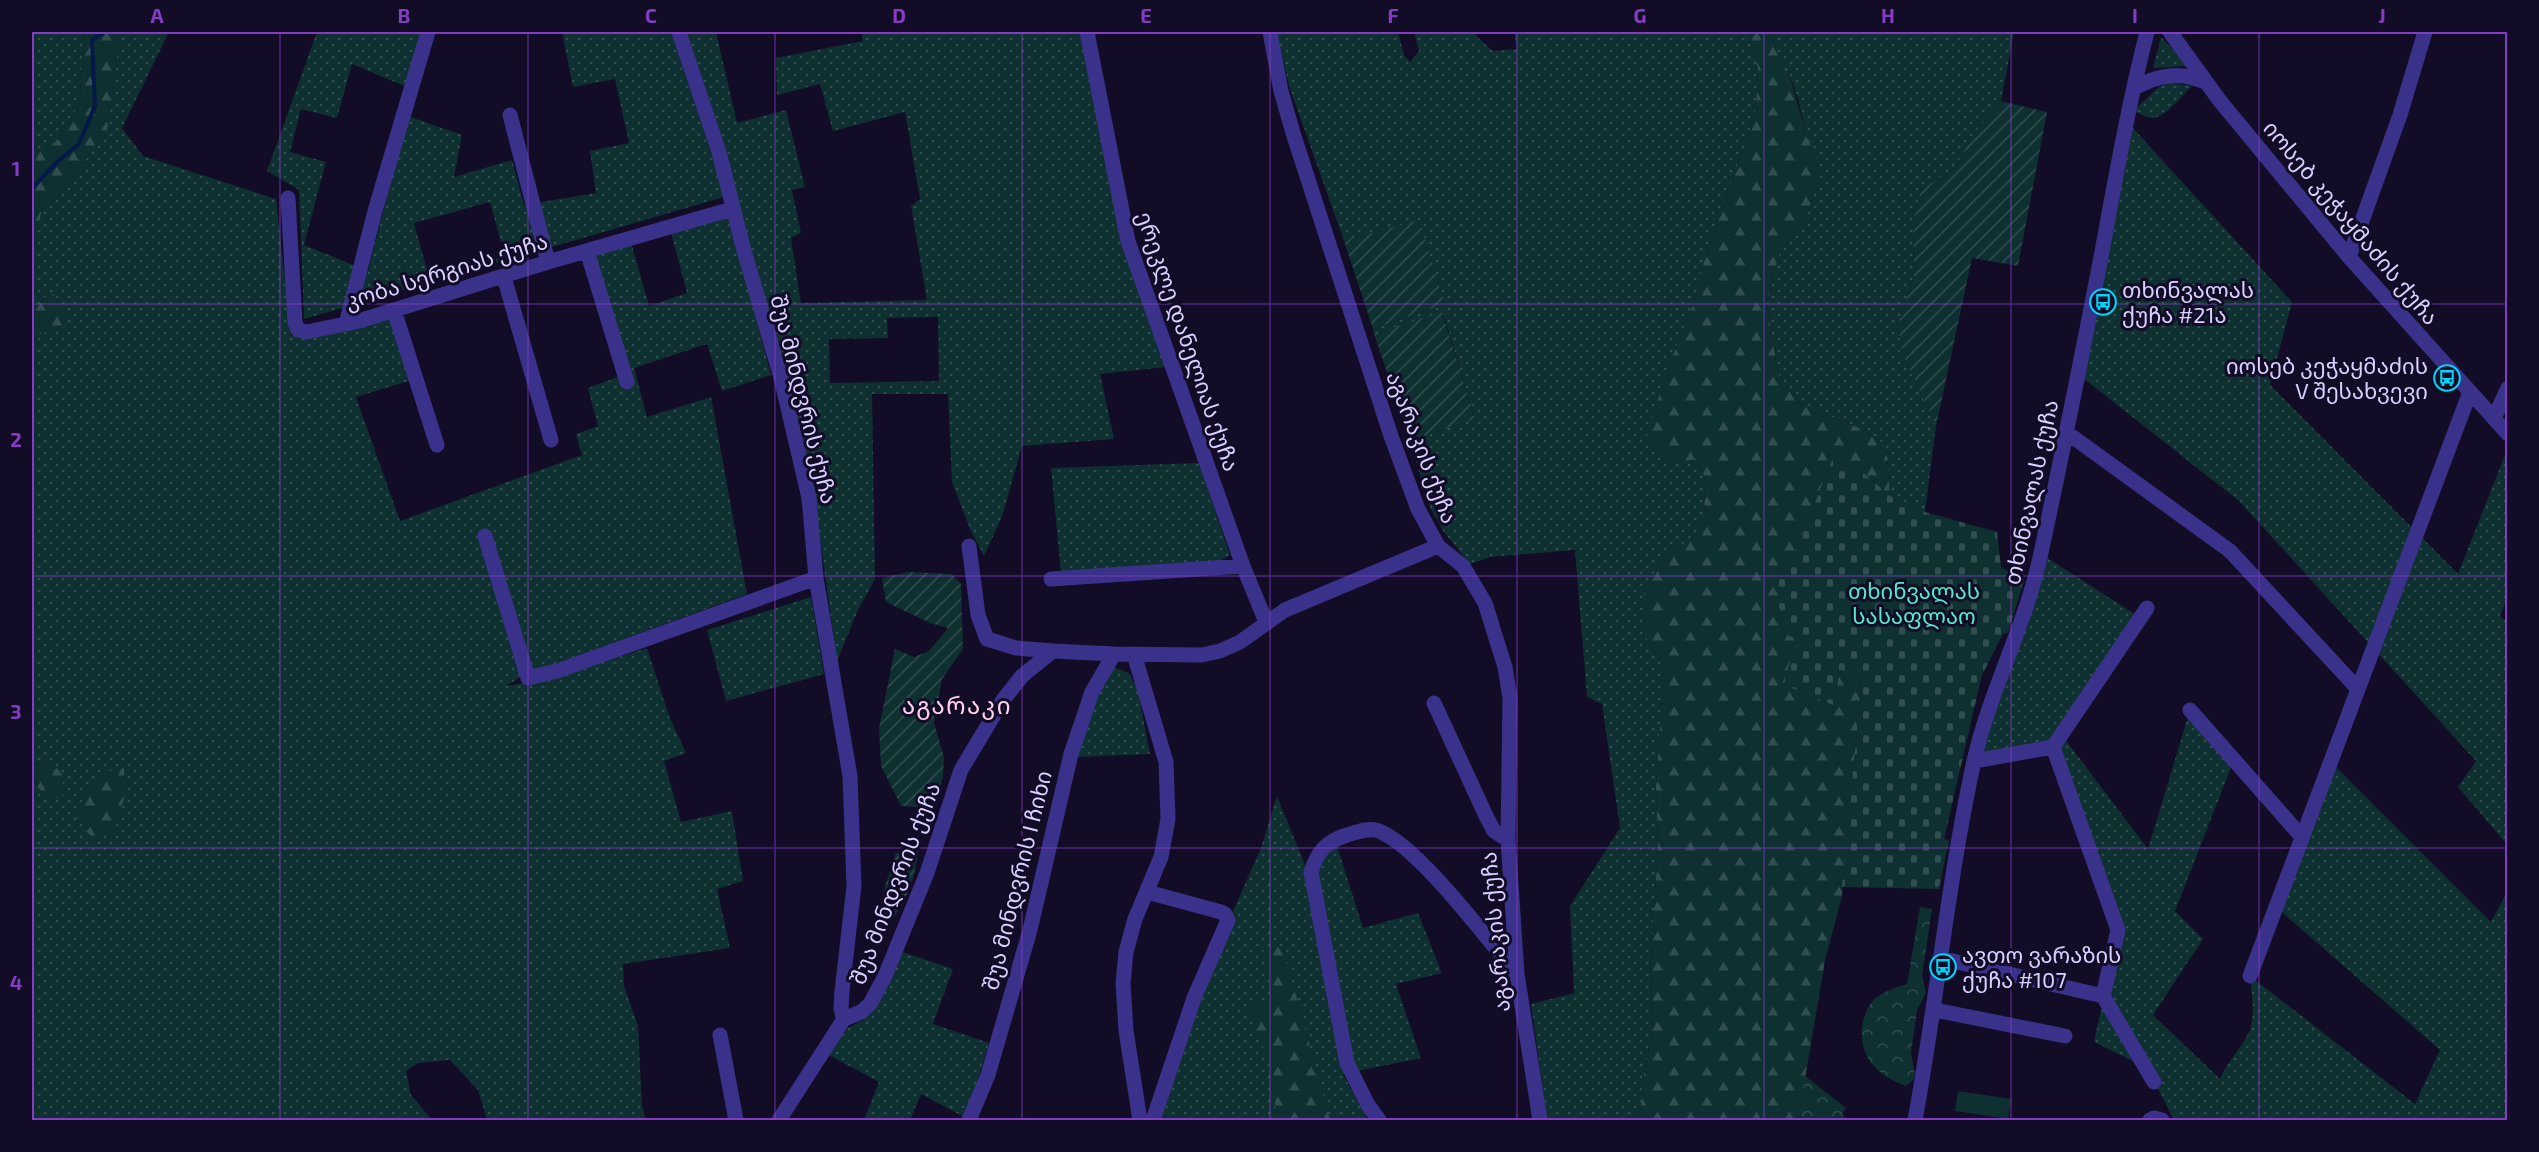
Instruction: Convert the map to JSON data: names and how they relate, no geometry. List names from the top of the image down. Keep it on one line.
{"streets":{"street":["იოსებ კეჭაყმაძის ქუჩა","კობა სერგიას ქუჩა","ერეკლე დანელიას ქუჩა","შუა მინდვრის ქუჩა","აგარაკის ქუჩა","თხინვალას ქუჩა","შუა მინდვრის I ჩიხი"]},"crossings":[["კობა სერგიას ქუჩა","შუა მინდვრის ქუჩა"]],"districts":["აგარაკი"],"parks":["თხინვალას სასაფლაო"],"places":{"bus stop":["თხინვალას ქუჩა #21ა","იოსებ კეჭაყმაძის V შესახვევი","ავთო ვარაზის ქუჩა #107"]},"grid":{"columns":["A","B","C","D","E","F","G","H","I","J"],"rows":["1","2","3","4"]}}
